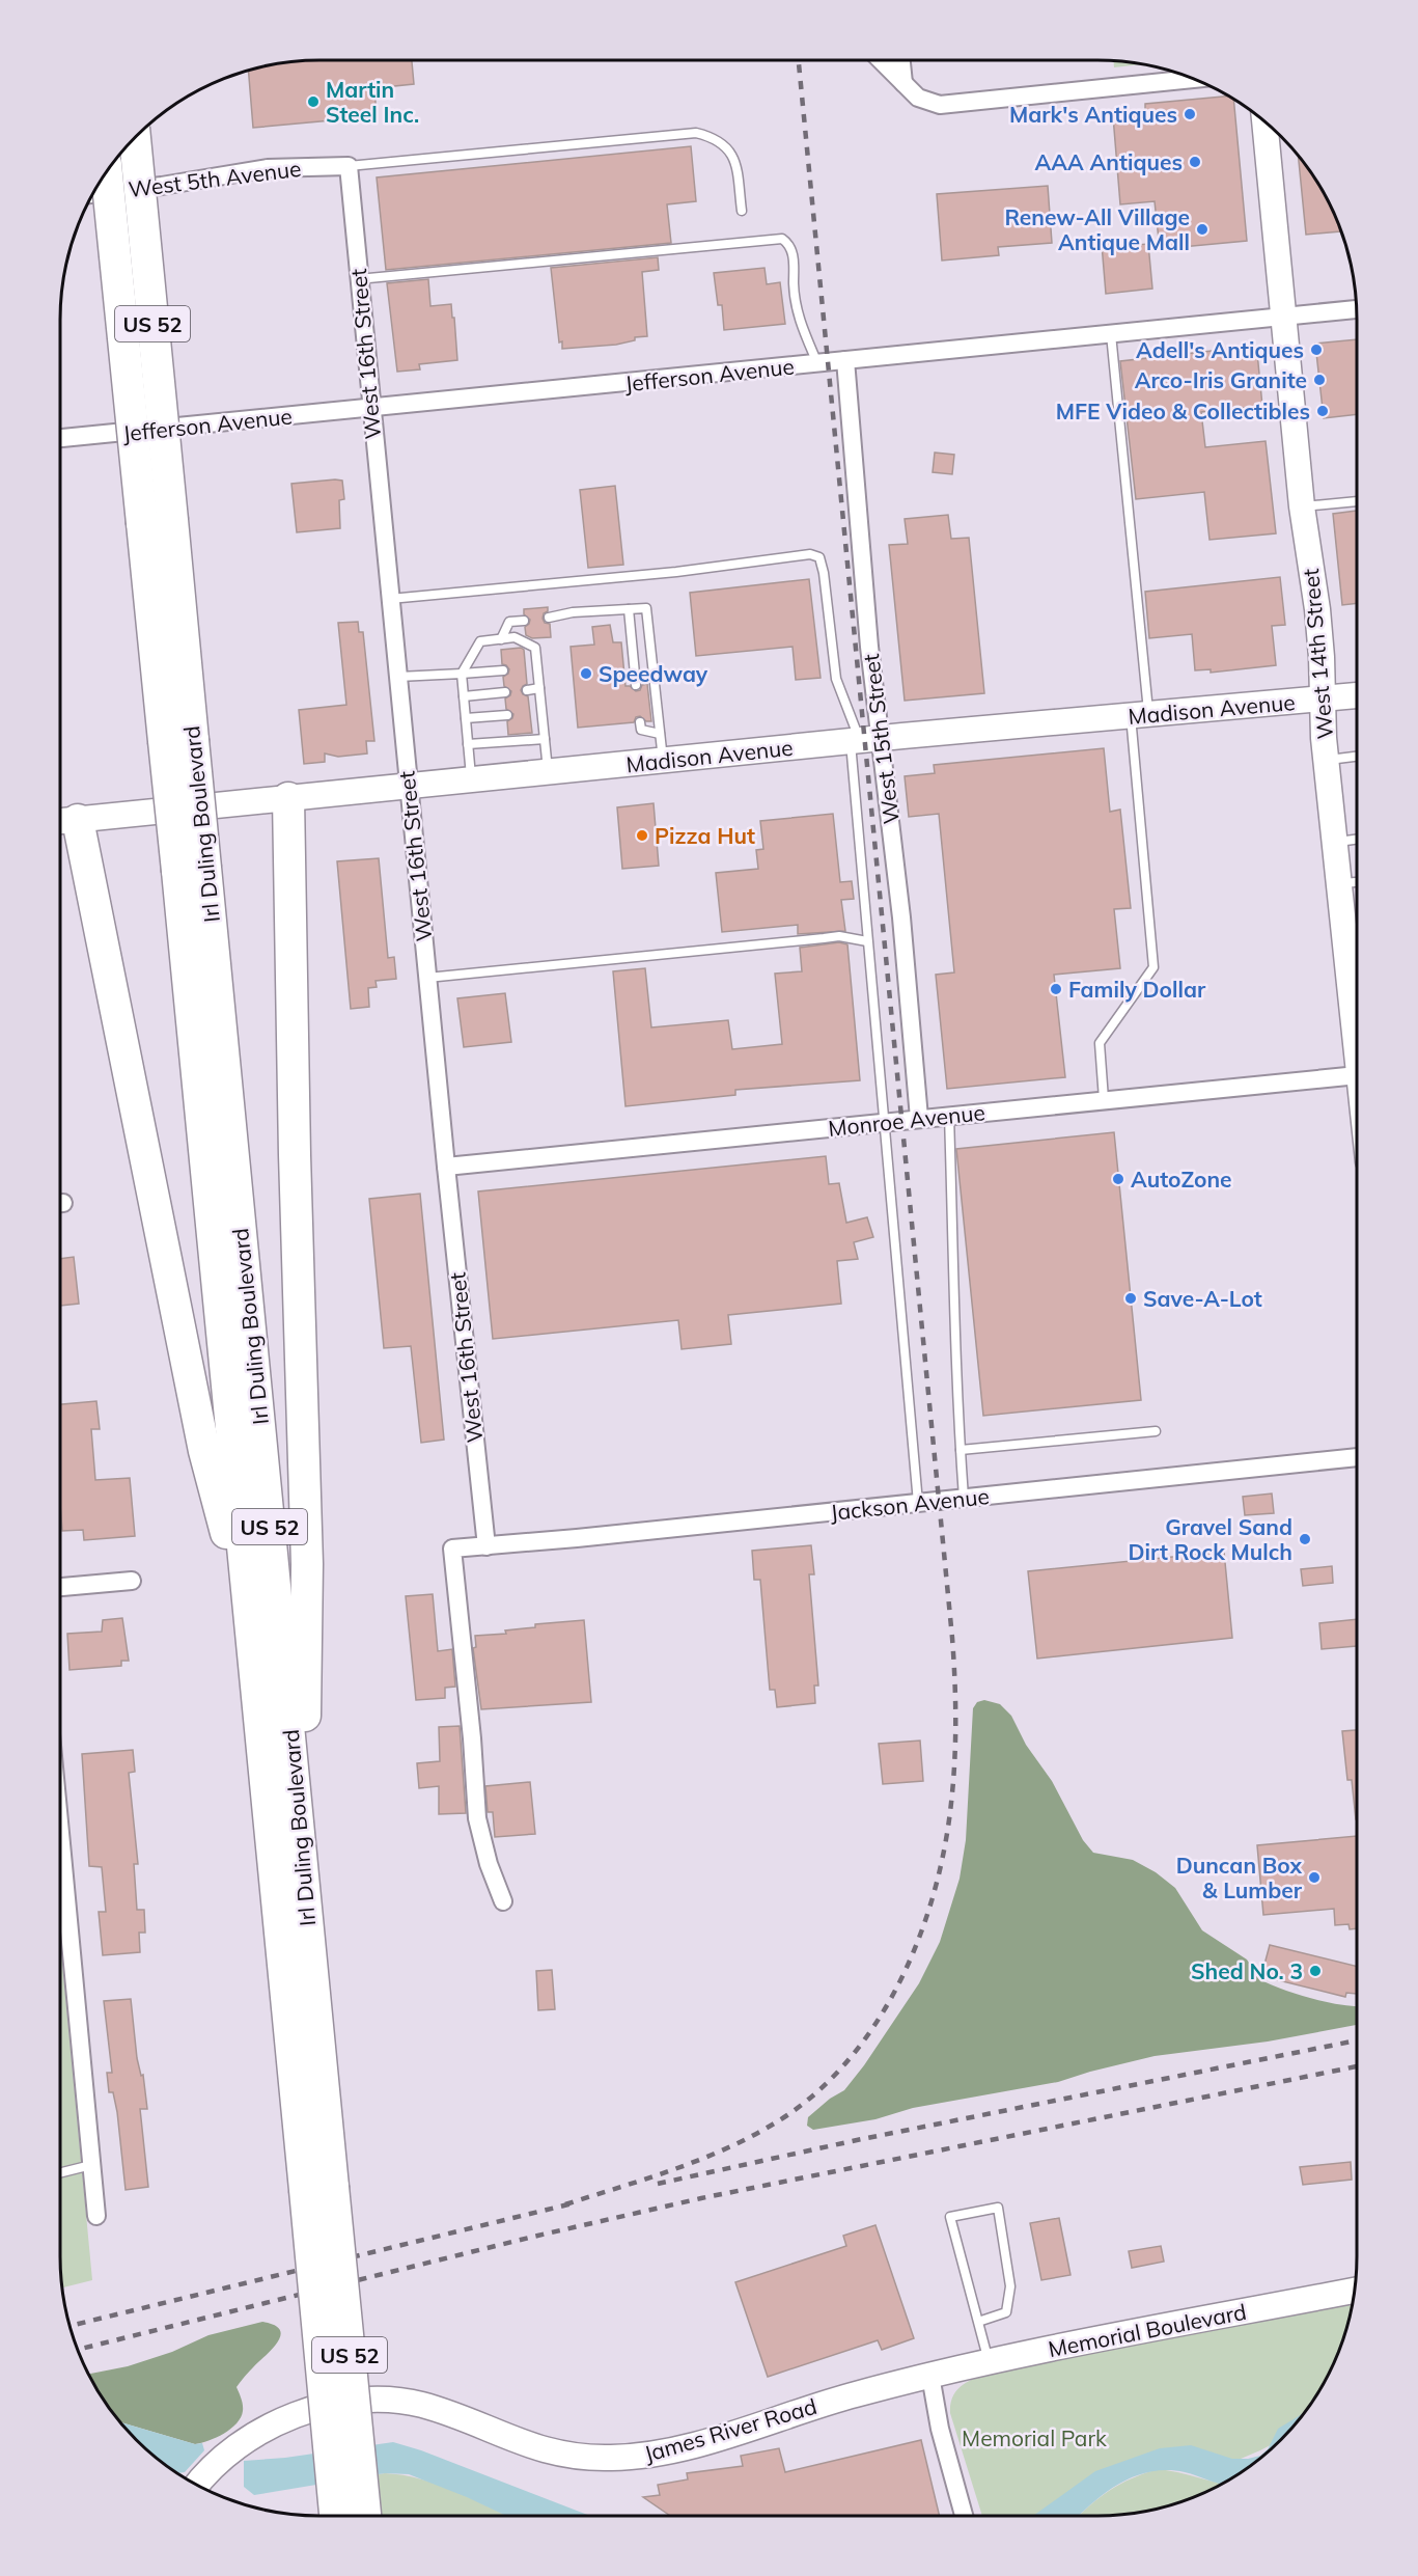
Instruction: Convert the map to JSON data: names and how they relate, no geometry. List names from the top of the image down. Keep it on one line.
{"streets":{"highway":["US 52","Irl Duling Boulevard"],"street":["West 5th Avenue","West 16th Street","Jefferson Avenue","West 14th Street","Madison Avenue","West 15th Street","Monroe Avenue","Jackson Avenue","Memorial Boulevard","James River Road"]},"crossings":[["West 5th Avenue","West 16th Street"],["West 16th Street","Jefferson Avenue"],["West 16th Street","Madison Avenue"],["West 16th Street","Monroe Avenue"],["West 16th Street","Jackson Avenue"],["Jefferson Avenue","West 14th Street"],["Jefferson Avenue","West 15th Street"],["West 14th Street","Madison Avenue"],["Madison Avenue","West 15th Street"],["West 15th Street","Monroe Avenue"],["Memorial Boulevard","James River Road"]],"parks":["Memorial Park"],"places":["Martin Steel Inc.","Mark's Antiques","AAA Antiques","Renew-All Village Antique Mall","Adell's Antiques","Arco-Iris Granite","MFE Video & Collectibles","Speedway","Pizza Hut","Family Dollar","AutoZone","Save-A-Lot","Gravel Sand Dirt Rock Mulch","Duncan Box & Lumber","Shed No. 3"]}
